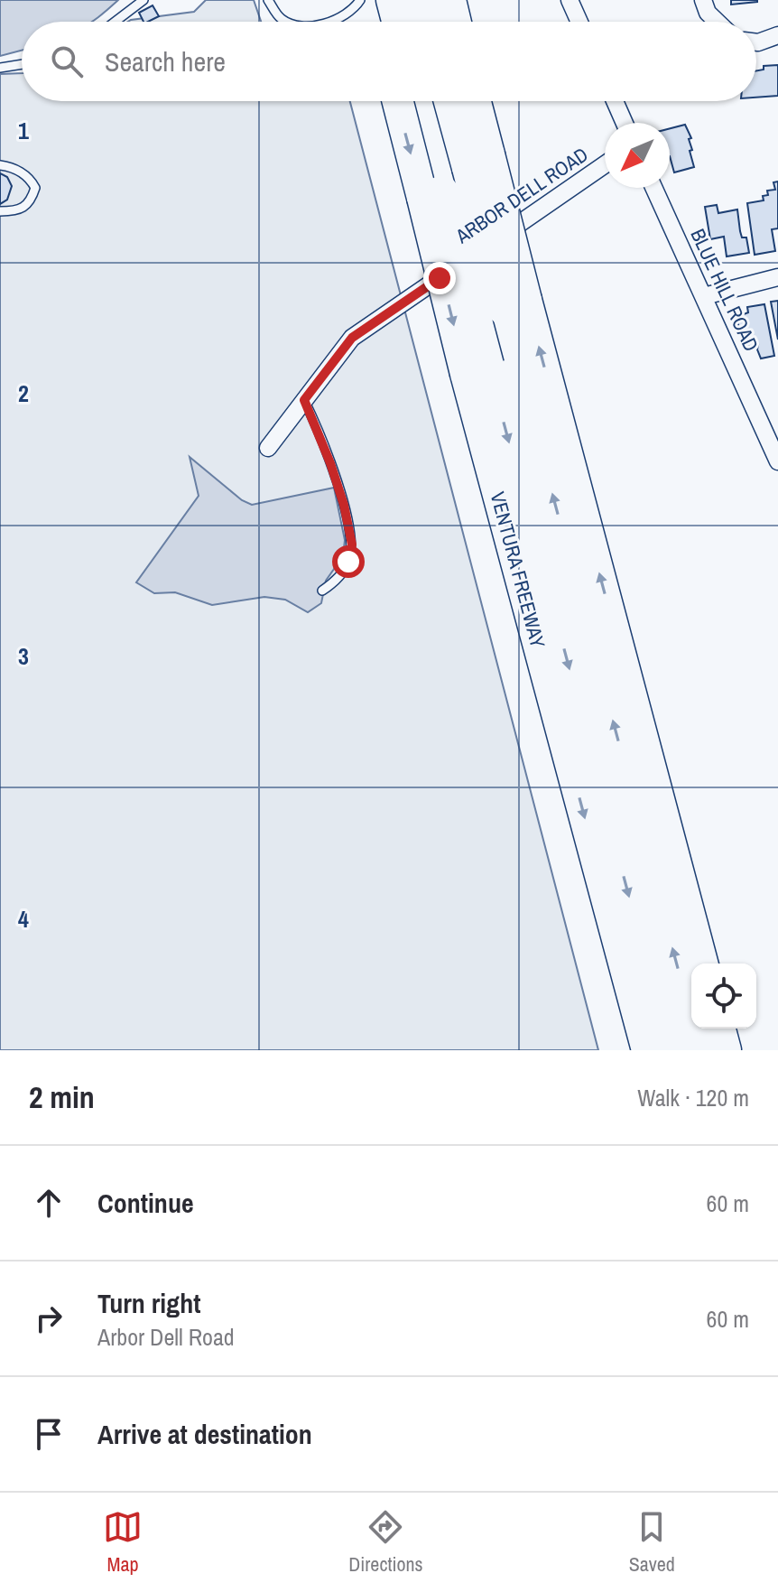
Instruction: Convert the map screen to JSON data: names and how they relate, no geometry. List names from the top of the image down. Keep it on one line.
{"streets":{"highway":["VENTURA FREEWAY"],"street":["ARBOR DELL ROAD","BLUE HILL ROAD"]},"north":"bottom left","page":{"search":"Search here","heading":["2 min","Walk · 120 m"],"list":[["Continue","60 m"],["Turn right","Arbor Dell Road","60 m"],"Arrive at destination"],"nav":["Map","Directions","Saved"]},"grid":{"rows":["1","2","3","4"]}}
